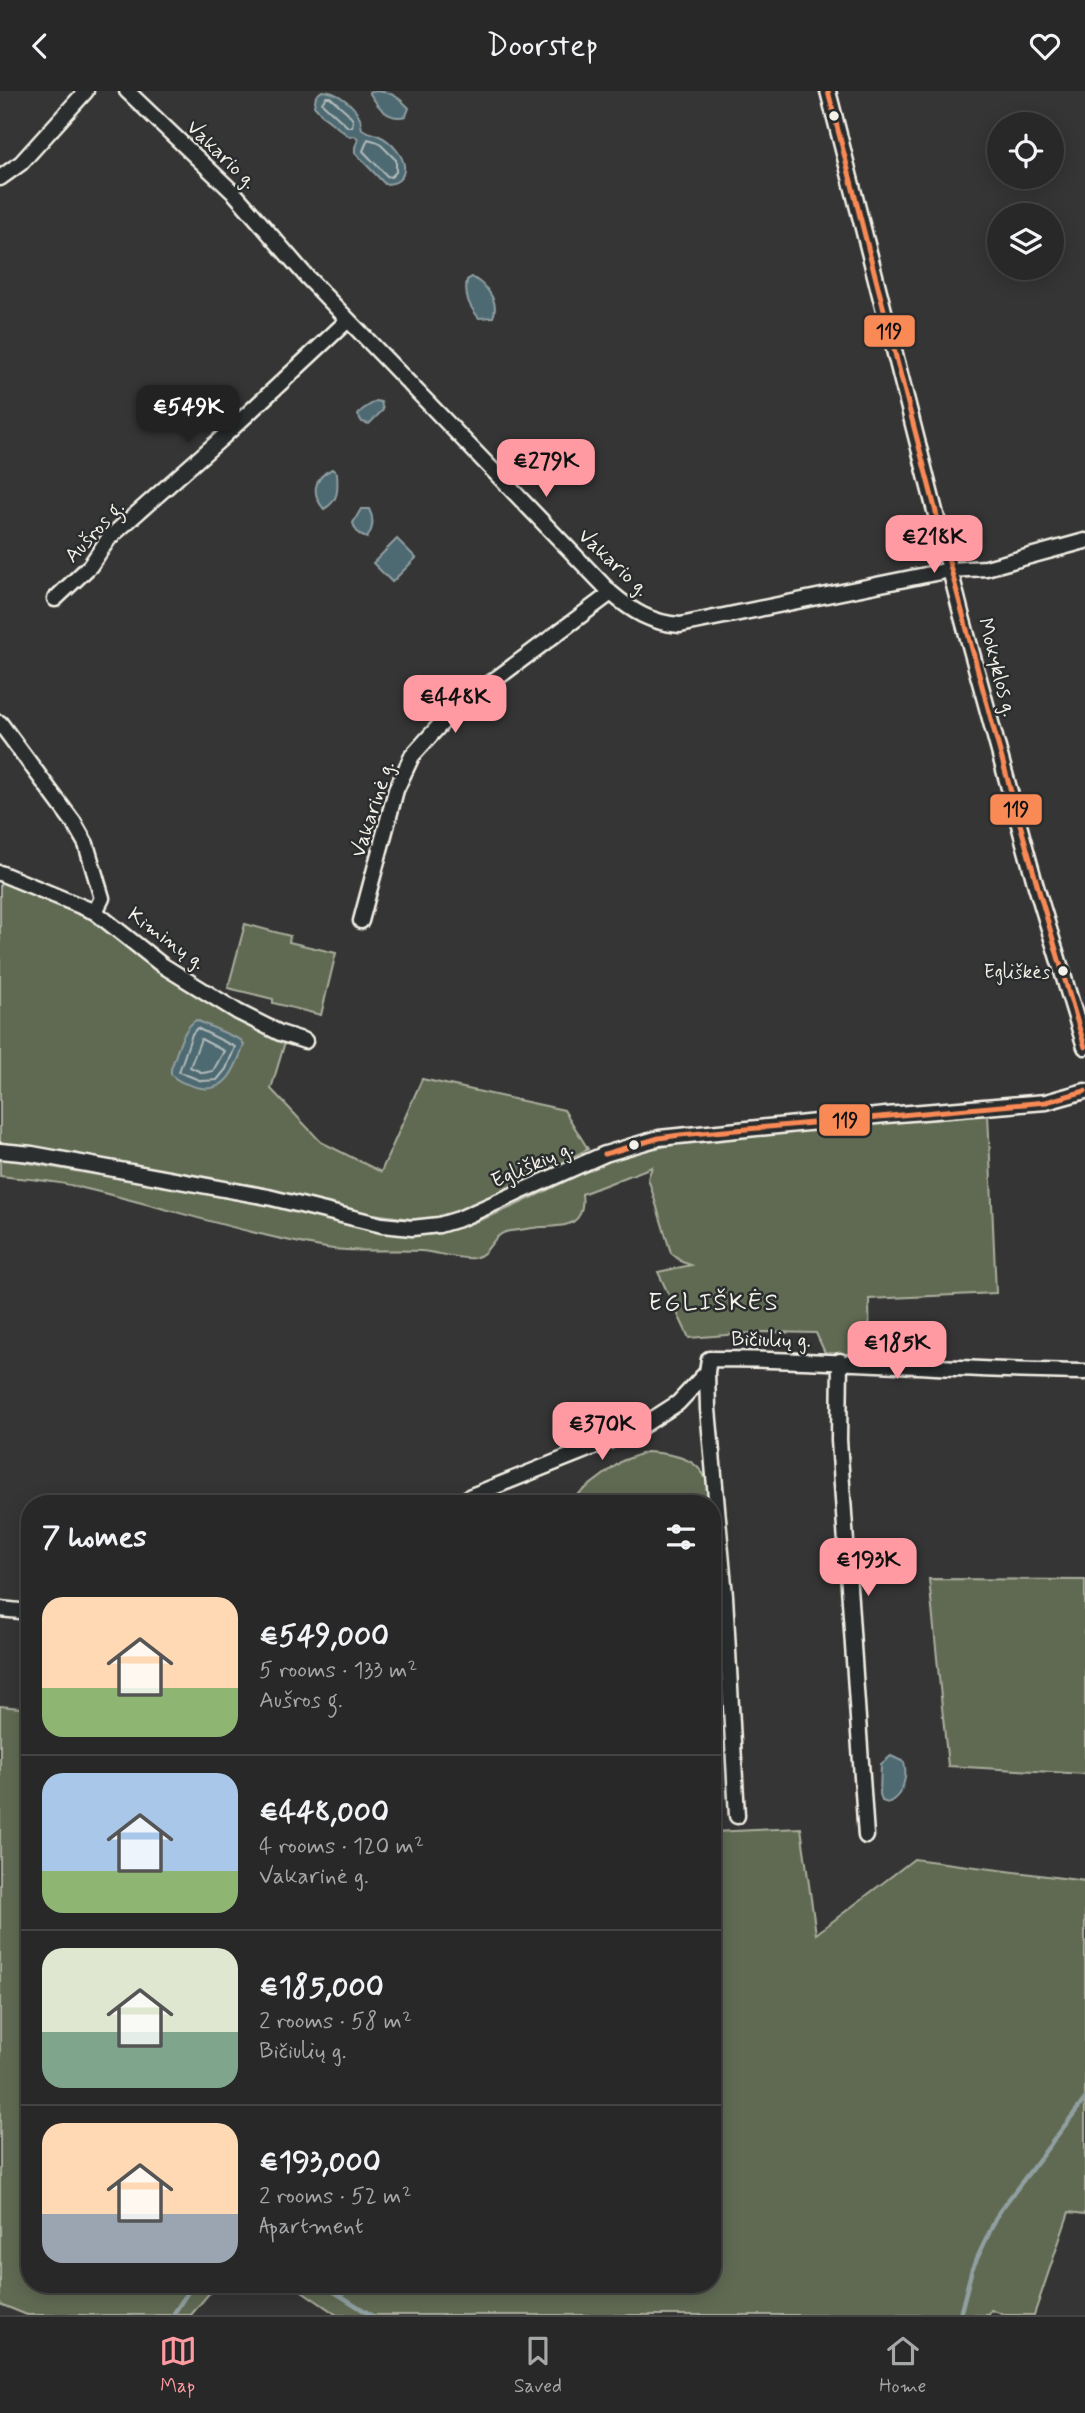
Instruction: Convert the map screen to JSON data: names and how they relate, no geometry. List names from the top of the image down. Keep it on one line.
{"streets":{"street":["Vakario g.","Aušros g.","Mokyklos g.","Vakarinė g.","Kiminų g.","Egliškių g.","Bičiulių g."]},"crossings":[["Vakario g.","Aušros g."],["Vakario g.","Mokyklos g."],["Vakario g.","Vakarinė g."]],"districts":["EGLIŠKĖS"],"places":["Egliškės"],"lines":["transit line 119"],"page":{"header":"Doorstep","price":["€549K","€279K","€218K","€448K","€185K","€370K","€193K"],"heading":"7 homes","list":[{"name":"€549,000","note":"5 rooms · 133 m² · Aušros g."},{"name":"€448,000","note":"4 rooms · 120 m² · Vakarinė g."},{"name":"€185,000","note":"2 rooms · 58 m² · Bičiulių g."},{"name":"€193,000","note":"2 rooms · 52 m² · Apartment"}],"tabs":["Map","Saved","Home"]}}
